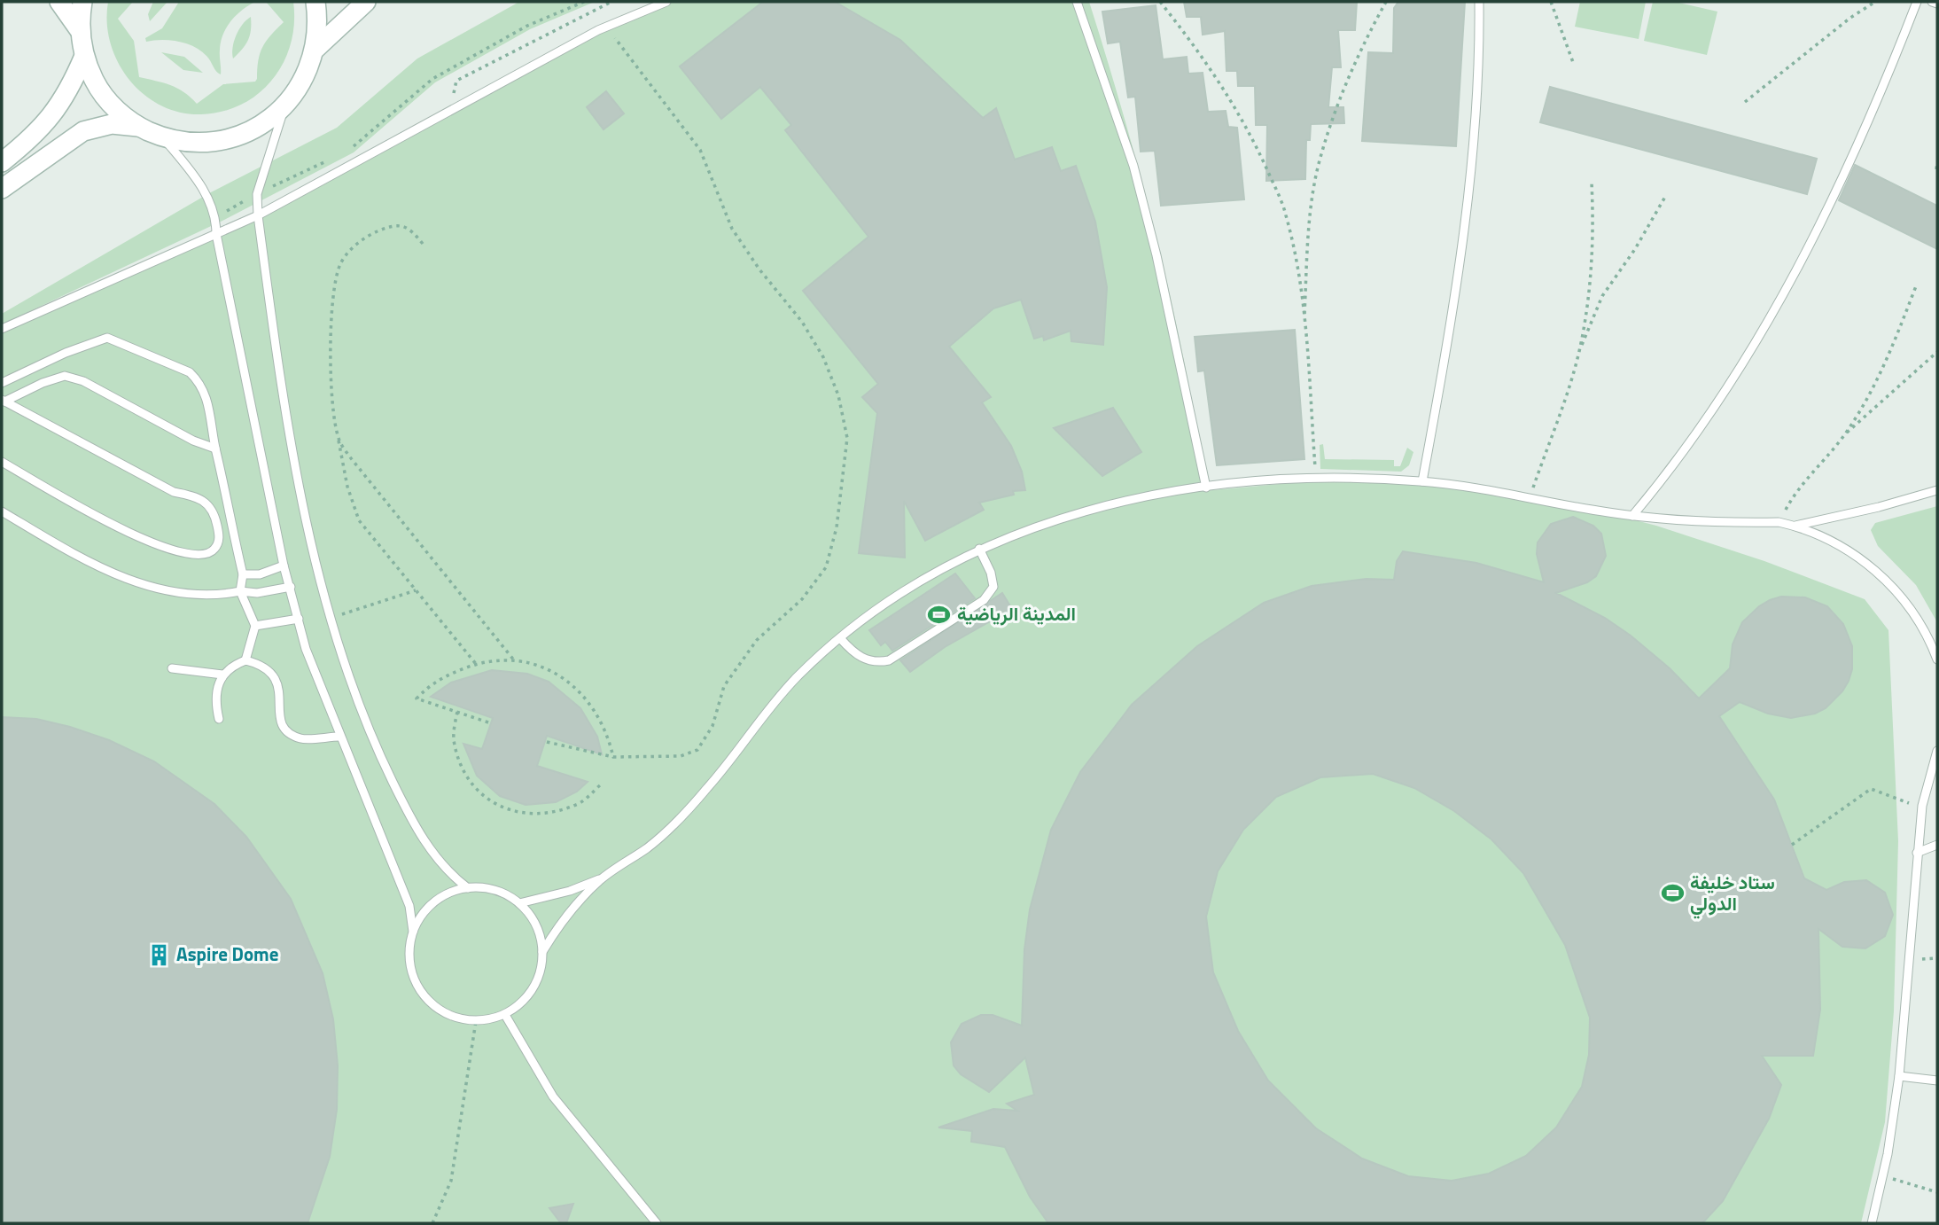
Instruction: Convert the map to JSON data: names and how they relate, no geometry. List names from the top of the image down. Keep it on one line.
{"places":{"sports":["المدينة الرياضية","ستاد خليفة الدولي"],"building":["Aspire Dome"]}}
